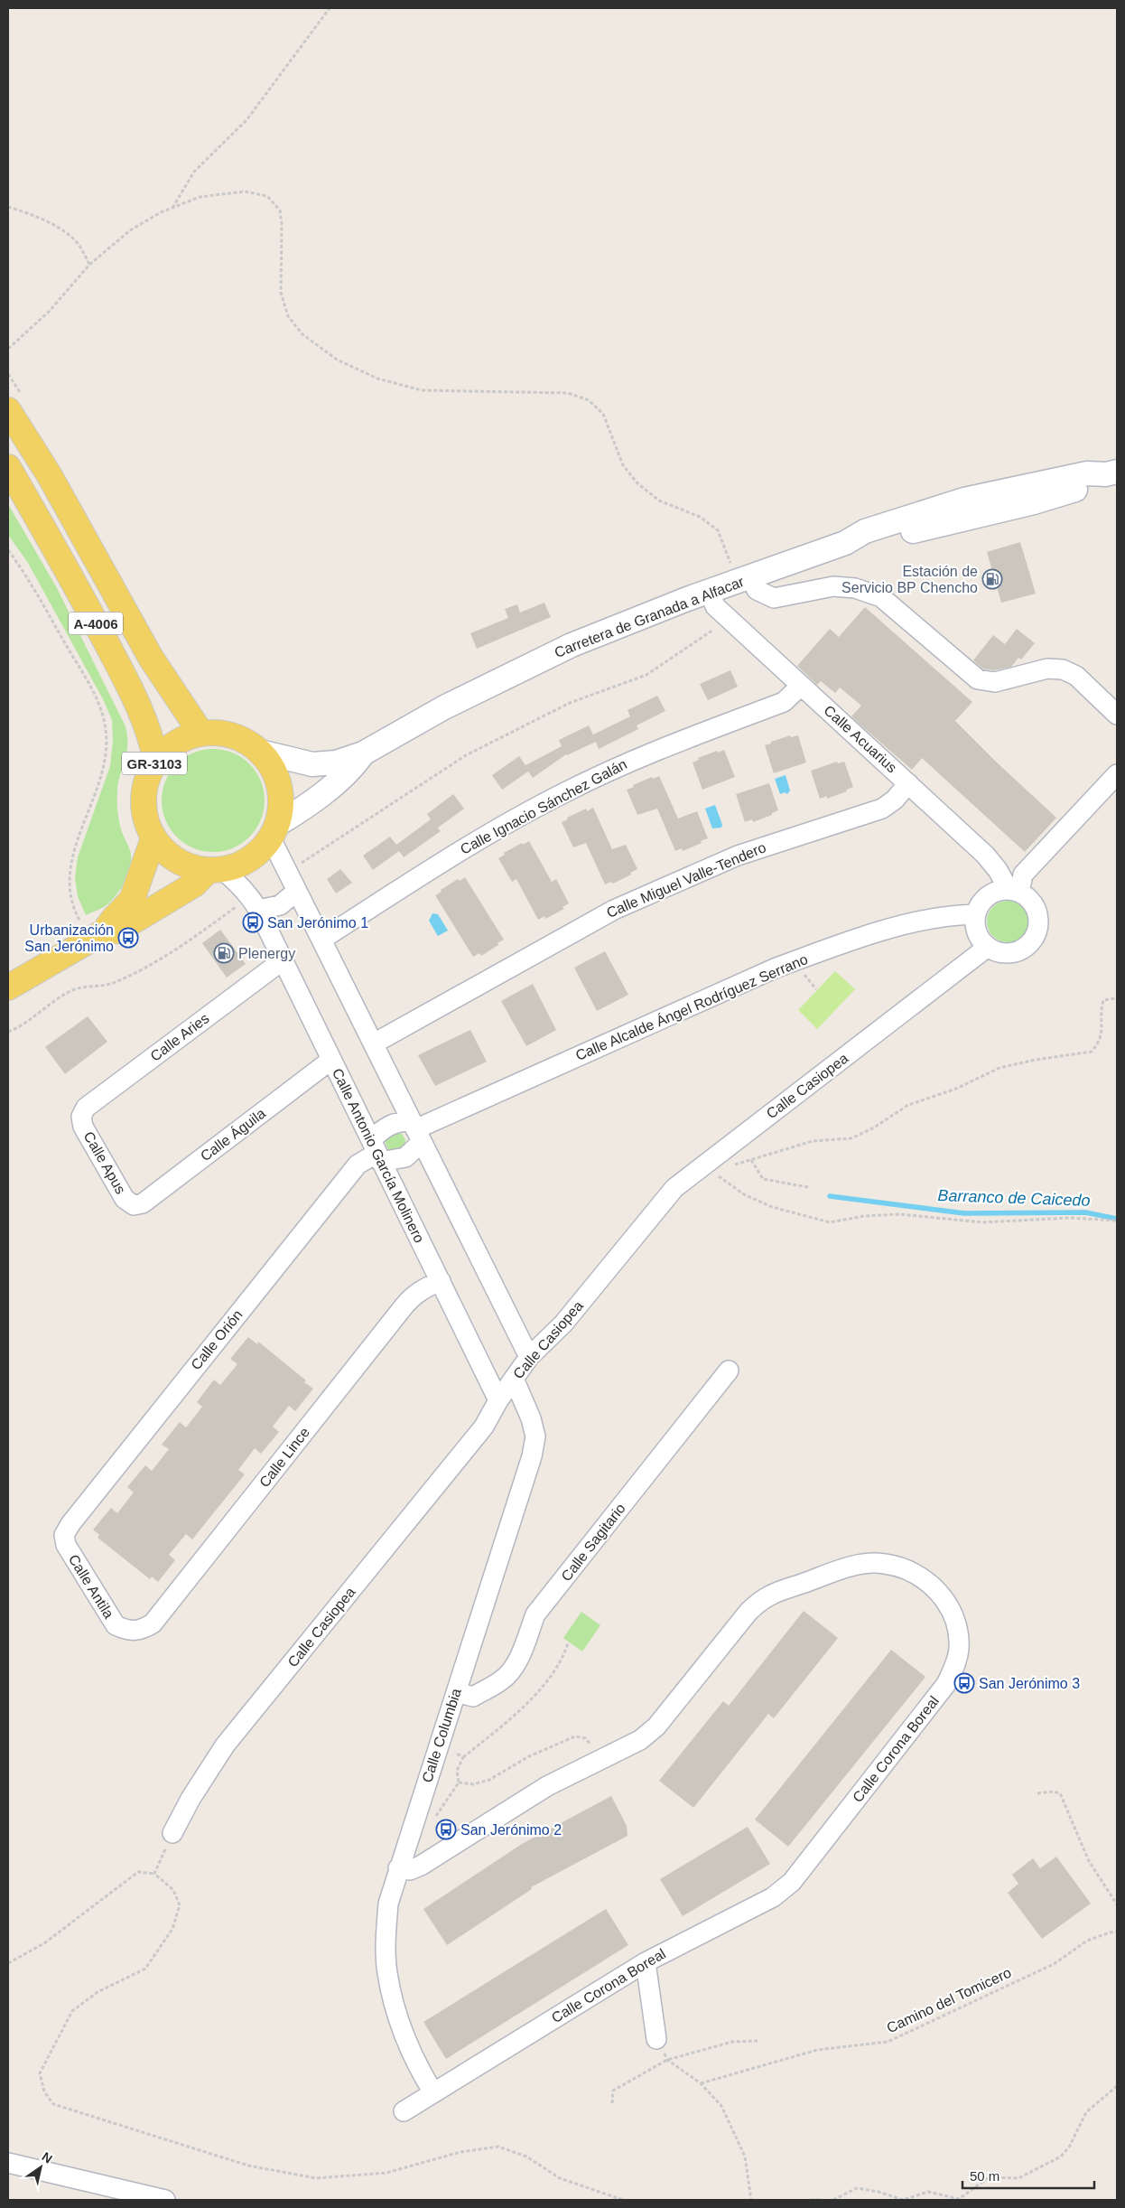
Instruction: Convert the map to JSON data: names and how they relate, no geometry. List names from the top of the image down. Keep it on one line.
{"streets":{"main road":["A-4006","GR-3103"],"street":["Carretera de Granada a Alfacar","Calle Acuarius","Calle Ignacio Sánchez Galán","Calle Miguel Valle-Tendero","Calle Alcalde Ángel Rodríguez Serrano","Calle Aries","Calle Casiopea","Calle Águila","Calle Antonio García Molinero","Calle Apus","Calle Orión","Calle Lince","Calle Sagitario","Calle Antila","Calle Columbia","Calle Corona Boreal"],"path":["Camino del Tomicero"]},"crossings":[["Carretera de Granada a Alfacar","A-4006"],["Carretera de Granada a Alfacar","Calle Acuarius"],["Carretera de Granada a Alfacar","GR-3103"],["Carretera de Granada a Alfacar","Calle Antonio García Molinero"],["A-4006","GR-3103"],["A-4006","Calle Antonio García Molinero"],["Calle Acuarius","Calle Ignacio Sánchez Galán"],["Calle Acuarius","Calle Miguel Valle-Tendero"],["Calle Acuarius","Calle Alcalde Ángel Rodríguez Serrano"],["Calle Acuarius","Calle Casiopea"],["GR-3103","Calle Antonio García Molinero"],["Calle Alcalde Ángel Rodríguez Serrano","Calle Casiopea"],["Calle Aries","Calle Antonio García Molinero"],["Calle Aries","Calle Apus"],["Calle Casiopea","Calle Antonio García Molinero"],["Calle Casiopea","Calle Columbia"],["Calle Águila","Calle Antonio García Molinero"],["Calle Águila","Calle Apus"],["Calle Antonio García Molinero","Calle Orión"],["Calle Antonio García Molinero","Calle Lince"],["Calle Orión","Calle Antila"],["Calle Lince","Calle Antila"],["Calle Sagitario","Calle Columbia"],["Calle Columbia","Calle Corona Boreal"]],"water":["Barranco de Caicedo"],"places":{"fuel station":["Estación de Servicio BP Chencho","Plenergy"],"bus stop":["San Jerónimo 1","Urbanización San Jerónimo","San Jerónimo 3","San Jerónimo 2"]},"scale_bar":"50 m","north":"top right"}
